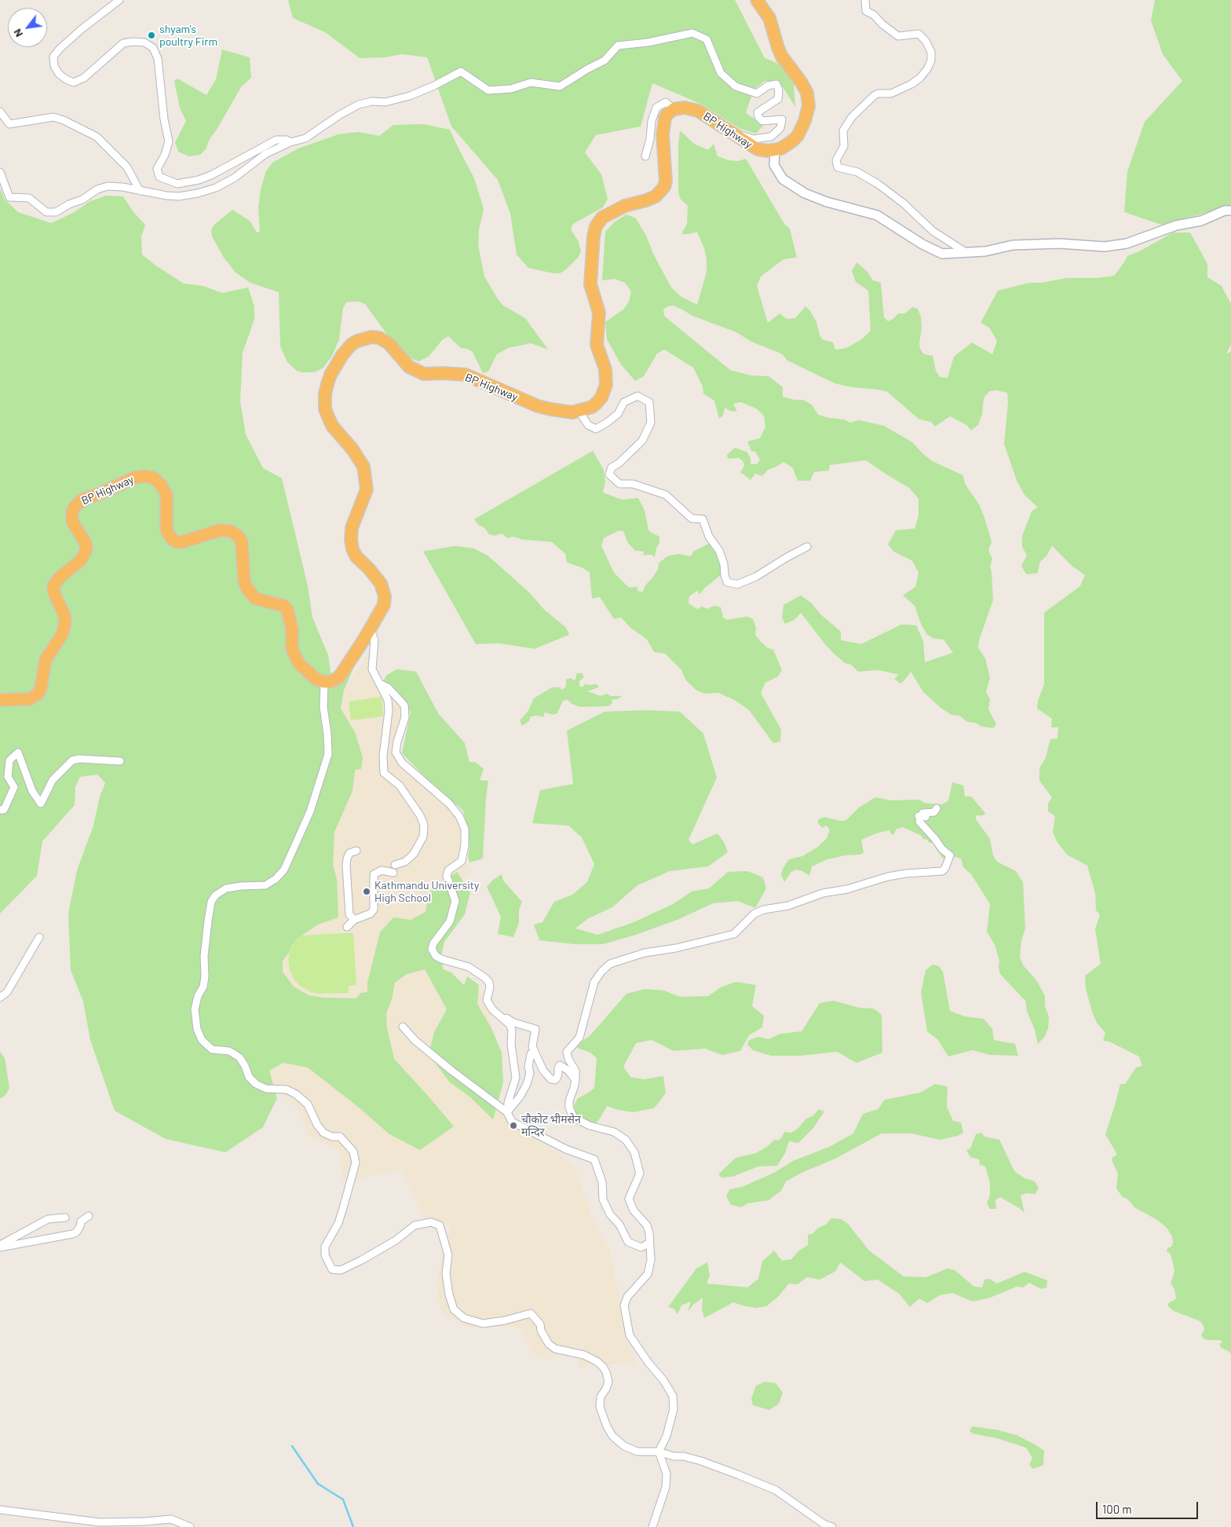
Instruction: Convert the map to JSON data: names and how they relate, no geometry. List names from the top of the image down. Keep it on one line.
{"streets":{"highway":["BP Highway"]},"places":["shyam's poultry Firm","Kathmandu University High School","चौकोट भीमसेन मन्दिर"],"scale_bar":"100 m","north":"bottom left"}
